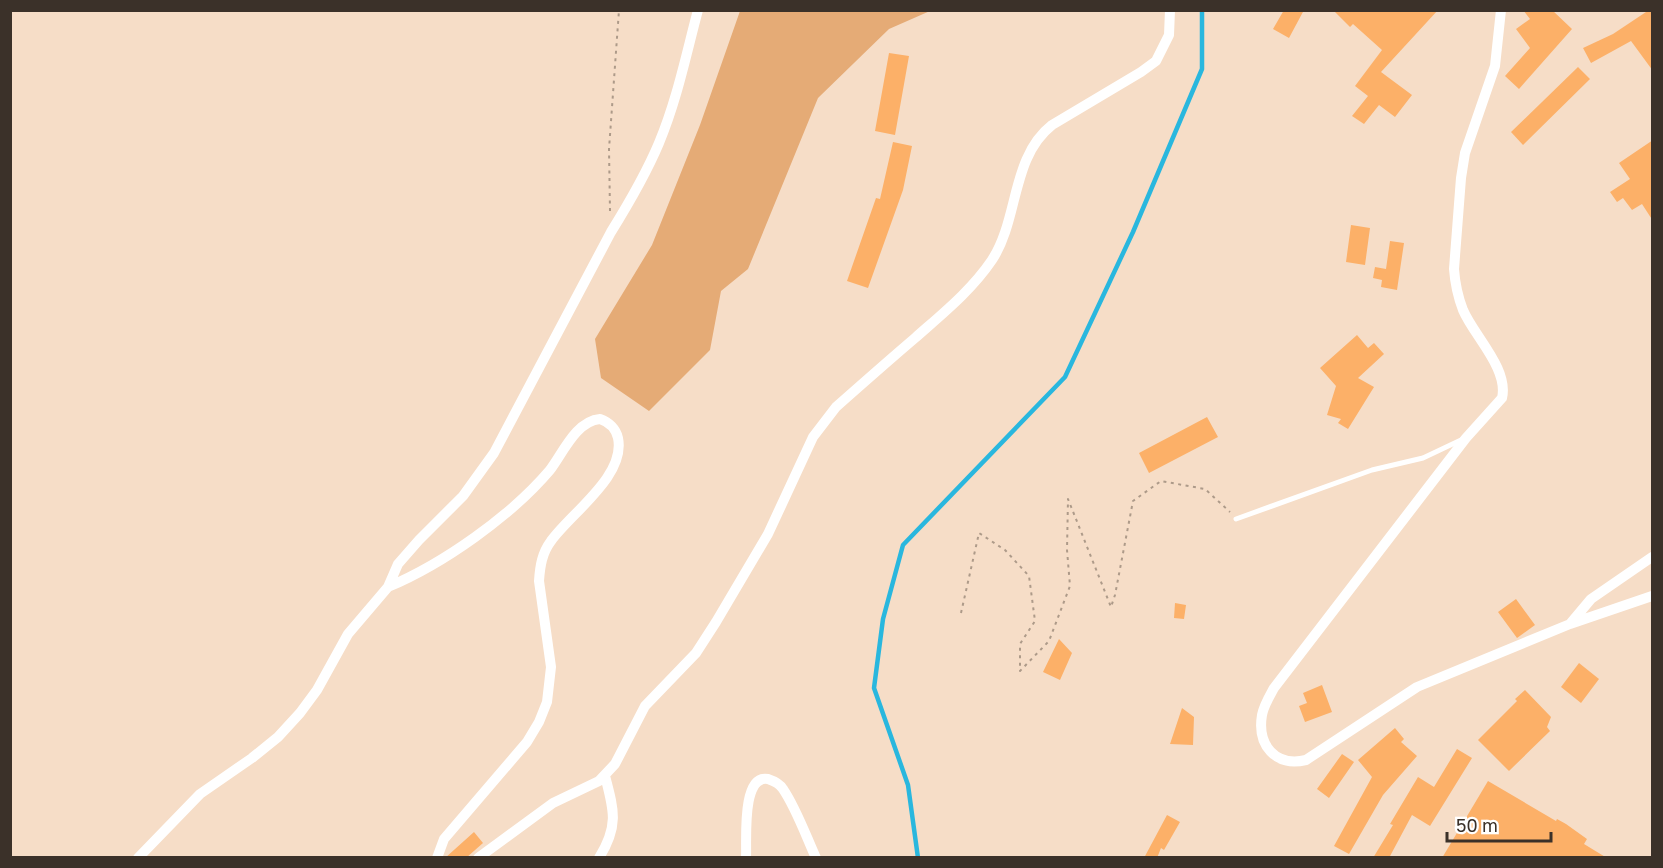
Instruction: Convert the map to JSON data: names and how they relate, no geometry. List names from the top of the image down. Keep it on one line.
{"scale_bar":"50 m"}
